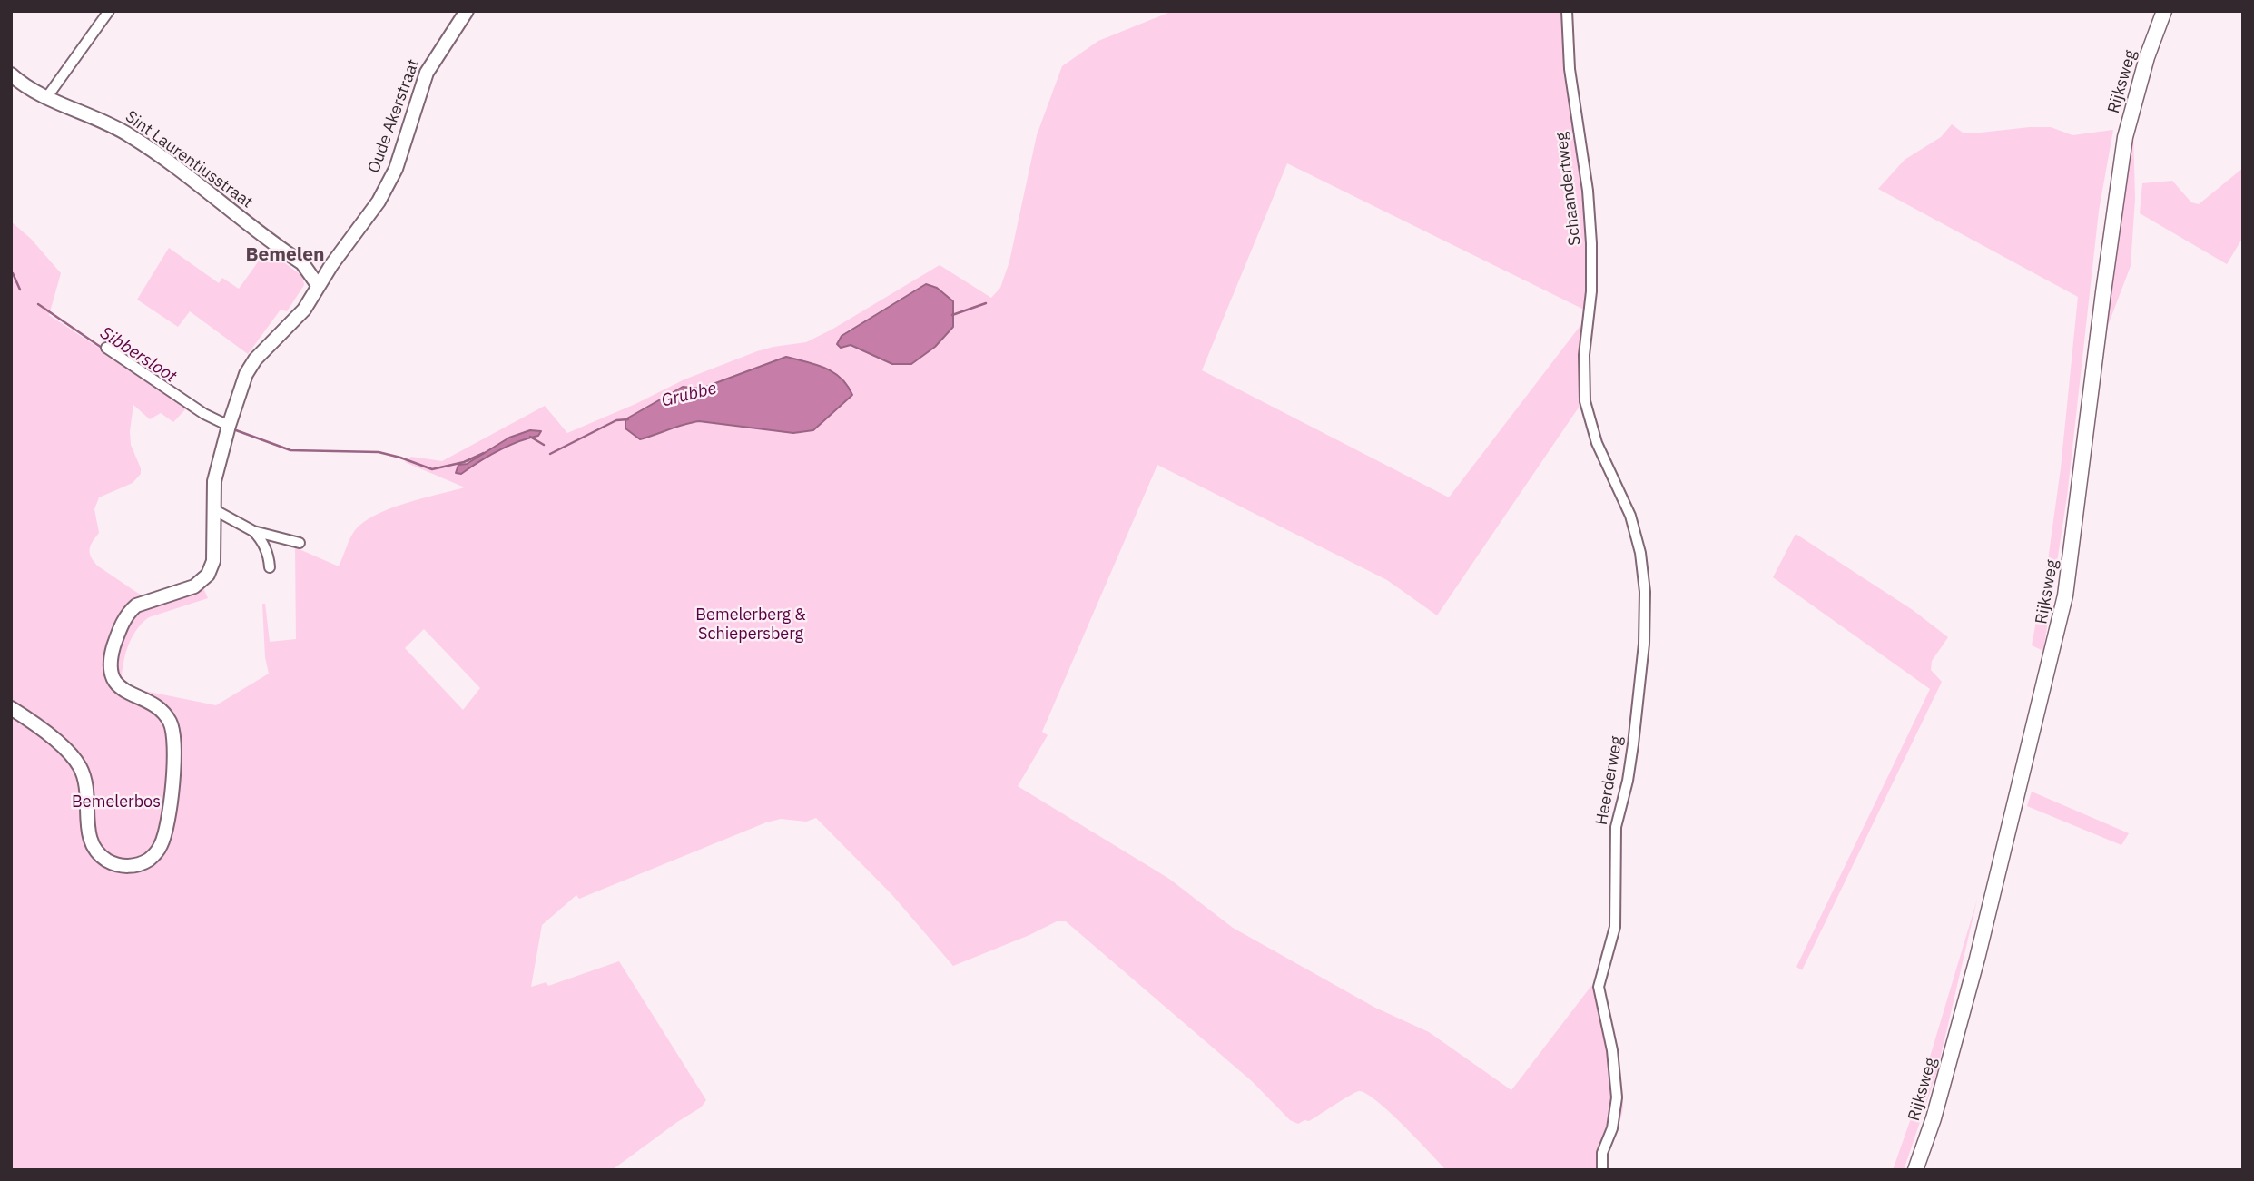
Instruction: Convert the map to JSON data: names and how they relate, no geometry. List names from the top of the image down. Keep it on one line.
{"streets":{"main road":["Rijksweg"],"street":["Oude Akerstraat","Sint Laurentiusstraat","Schaandertweg","Heerderweg"]},"crossings":[["Oude Akerstraat","Sint Laurentiusstraat"],["Schaandertweg","Heerderweg"]],"districts":["Bemelen"],"water":["Sibbersloot","Grubbe"],"parks":["Bemelerberg & Schiepersberg","Bemelerbos"]}
